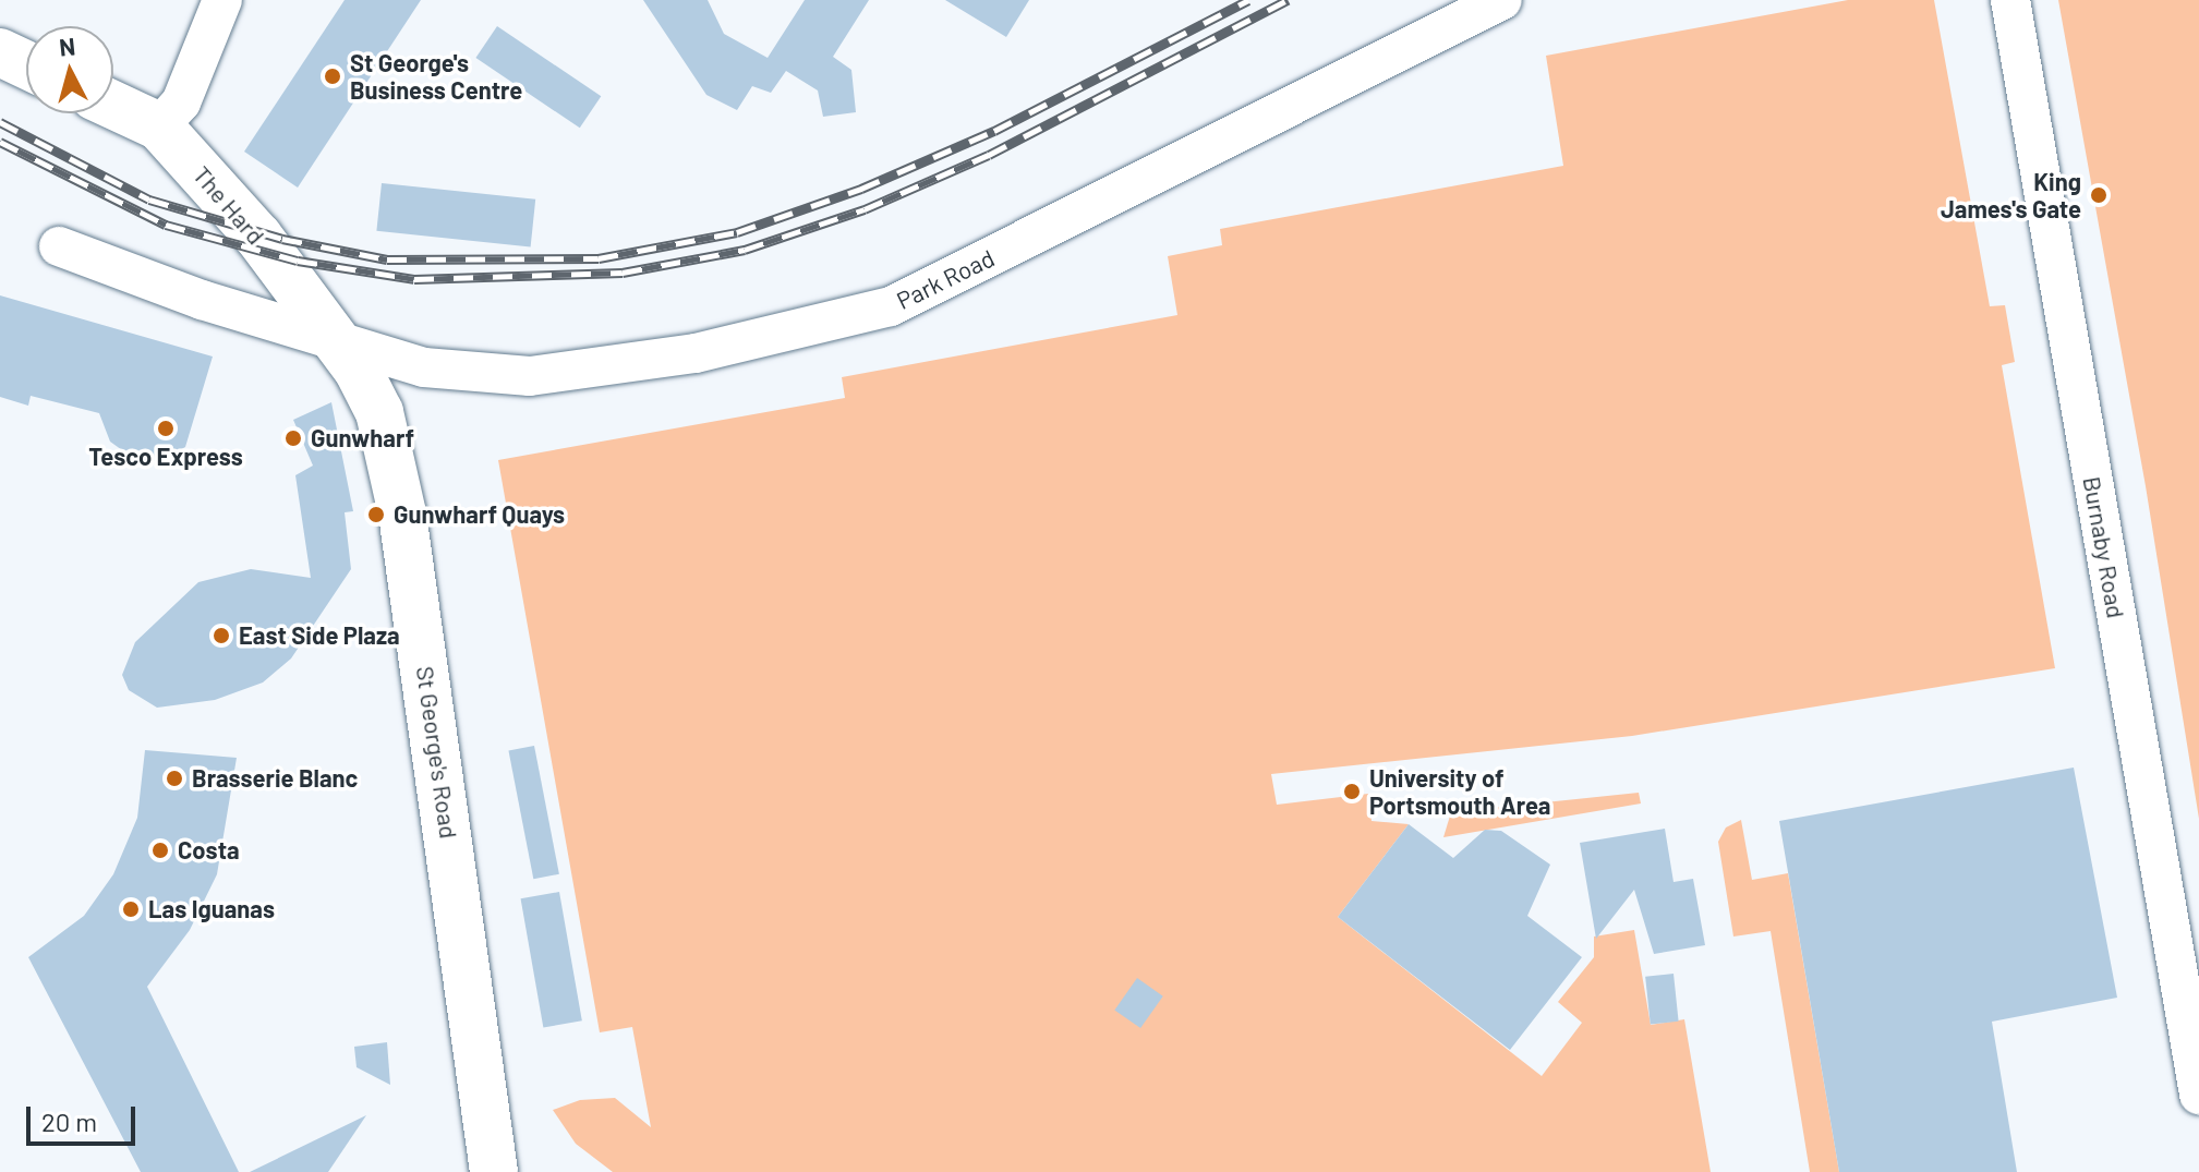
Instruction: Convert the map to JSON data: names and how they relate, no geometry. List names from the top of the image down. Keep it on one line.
{"streets":{"main road":["The Hard","St George's Road"],"street":["Park Road","Burnaby Road"]},"crossings":[["The Hard","Park Road"],["The Hard","St George's Road"],["Park Road","St George's Road"]],"places":["St George's Business Centre","King James's Gate","Tesco Express","Gunwharf","Gunwharf Quays","East Side Plaza","Brasserie Blanc","University of Portsmouth Area","Costa","Las Iguanas"],"scale_bar":"20 m","north":"top"}
